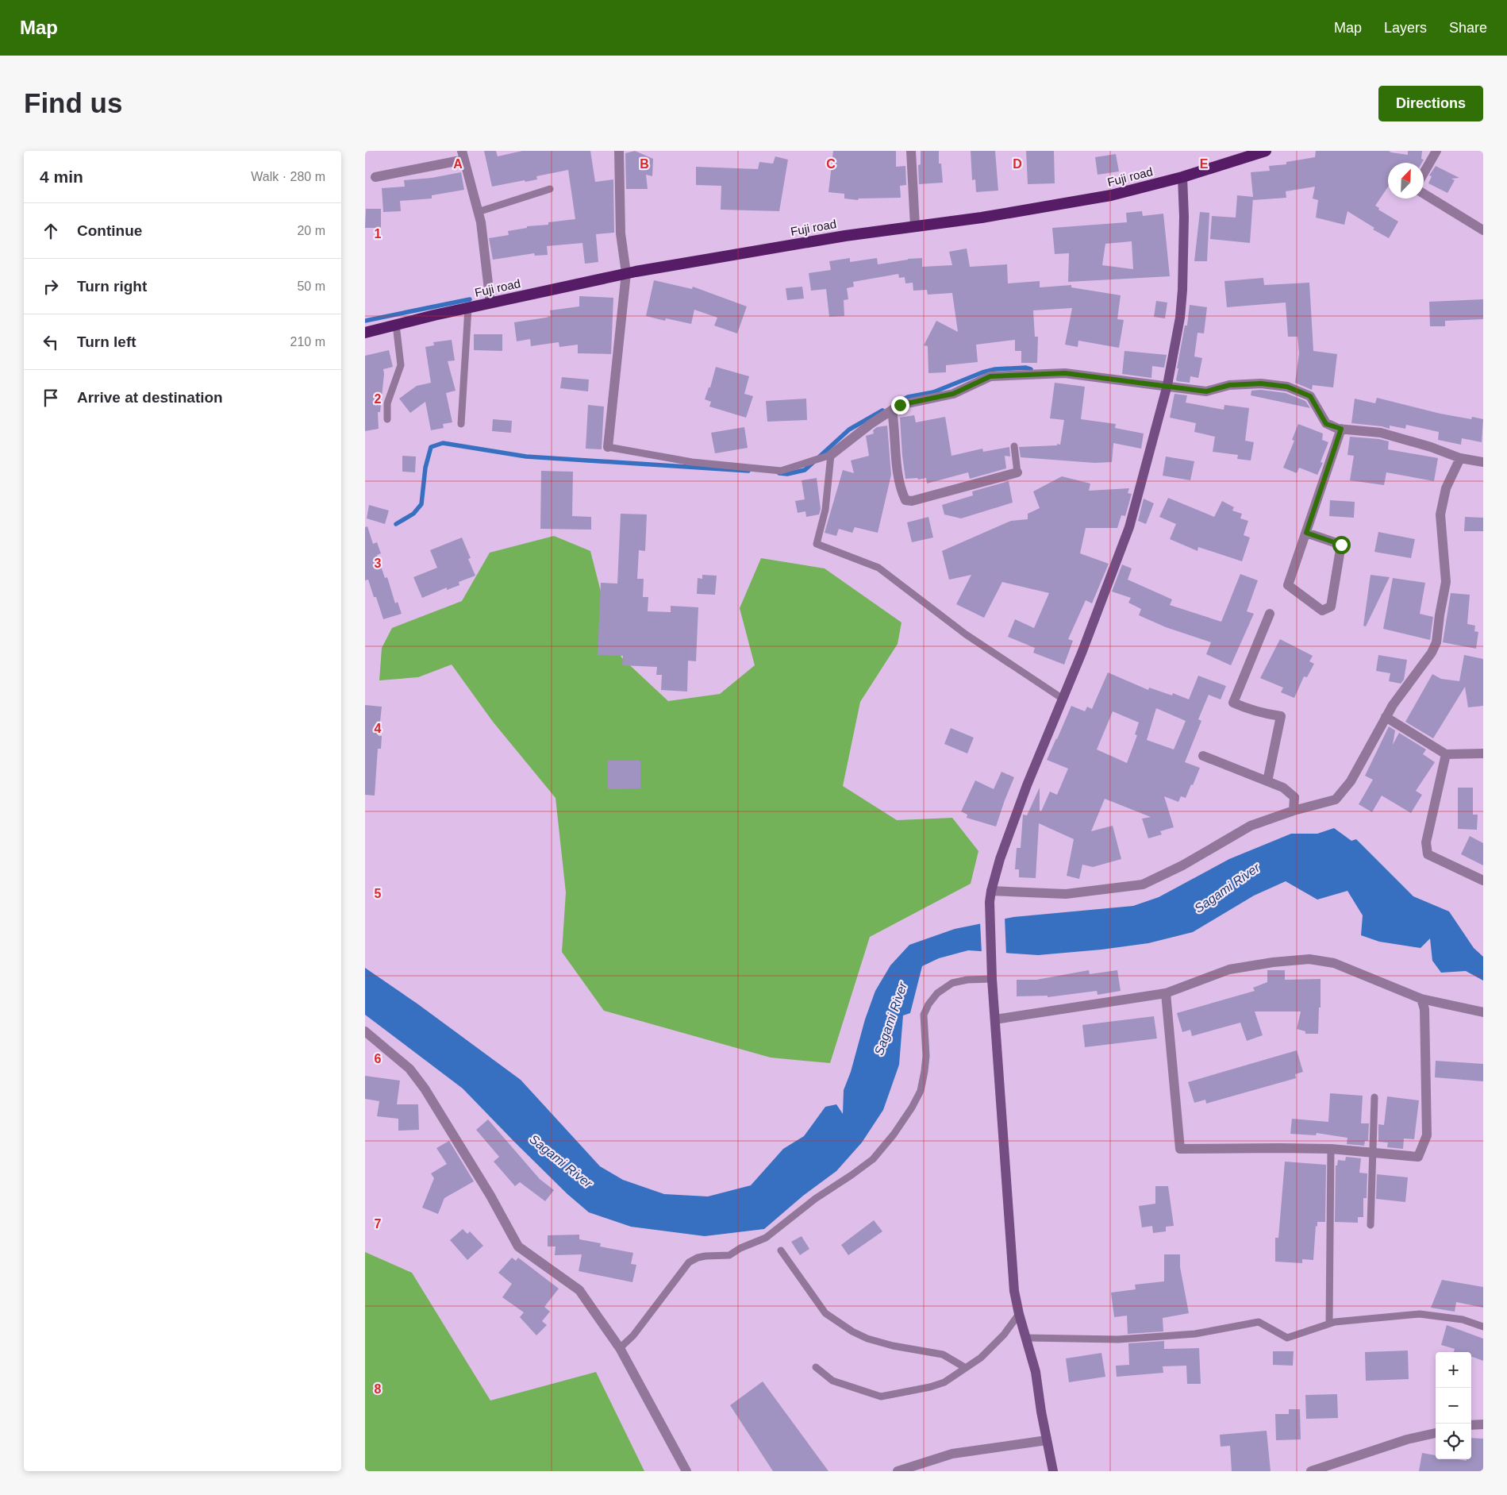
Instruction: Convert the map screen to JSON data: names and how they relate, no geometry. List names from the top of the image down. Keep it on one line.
{"streets":{"highway":["Fuji road"]},"water":["Sagami River"],"north":"top right","page":{"header":"Map","nav":["Map","Layers","Share"],"buttons":"Directions","title":"Find us","heading":["4 min","Walk · 280 m"],"list":[["Continue","20 m"],["Turn right","50 m"],["Turn left","210 m"],"Arrive at destination"],"map_buttons":["+","−"]},"grid":{"columns":["A","B","C","D","E"],"rows":["1","2","3","4","5","6","7","8"]}}
